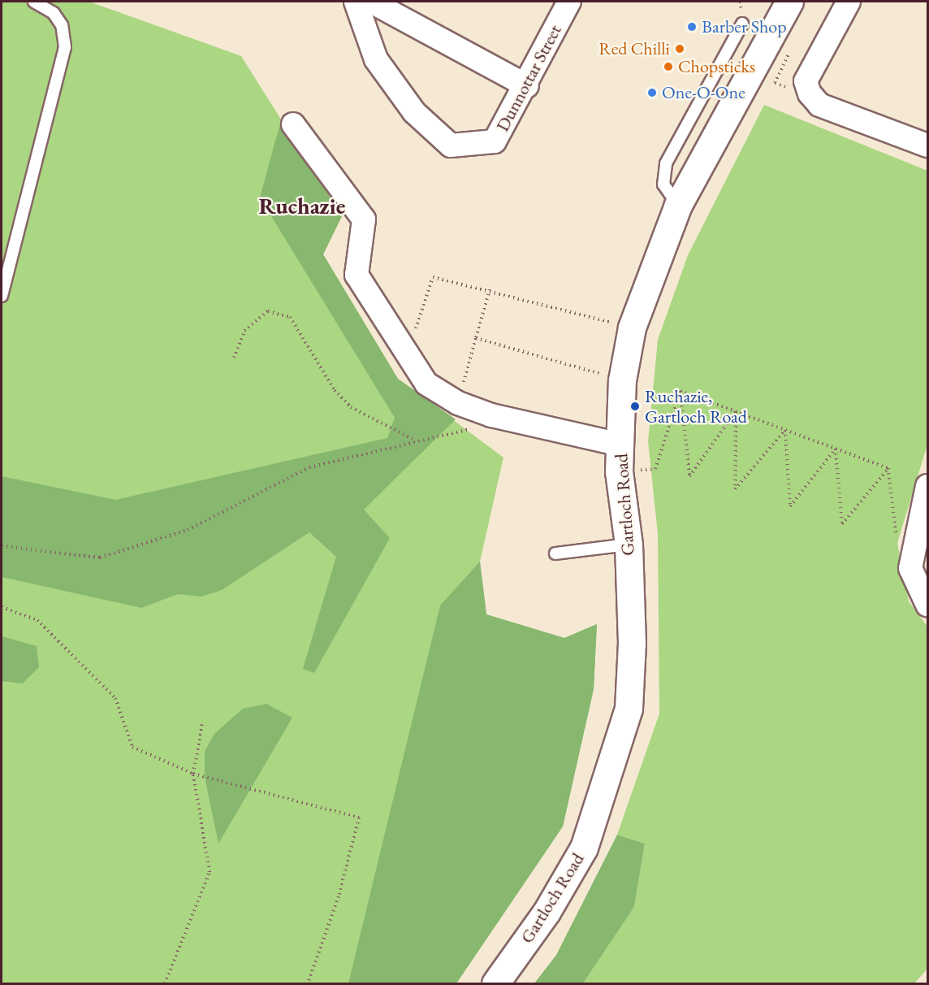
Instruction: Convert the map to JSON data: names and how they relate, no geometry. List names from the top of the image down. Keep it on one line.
{"streets":{"main road":["Gartloch Road"],"street":["Dunnottar Street"]},"districts":["Ruchazie"],"places":["Barber Shop","Red Chilli","Chopsticks","One-O-One","Ruchazie, Gartloch Road"]}
